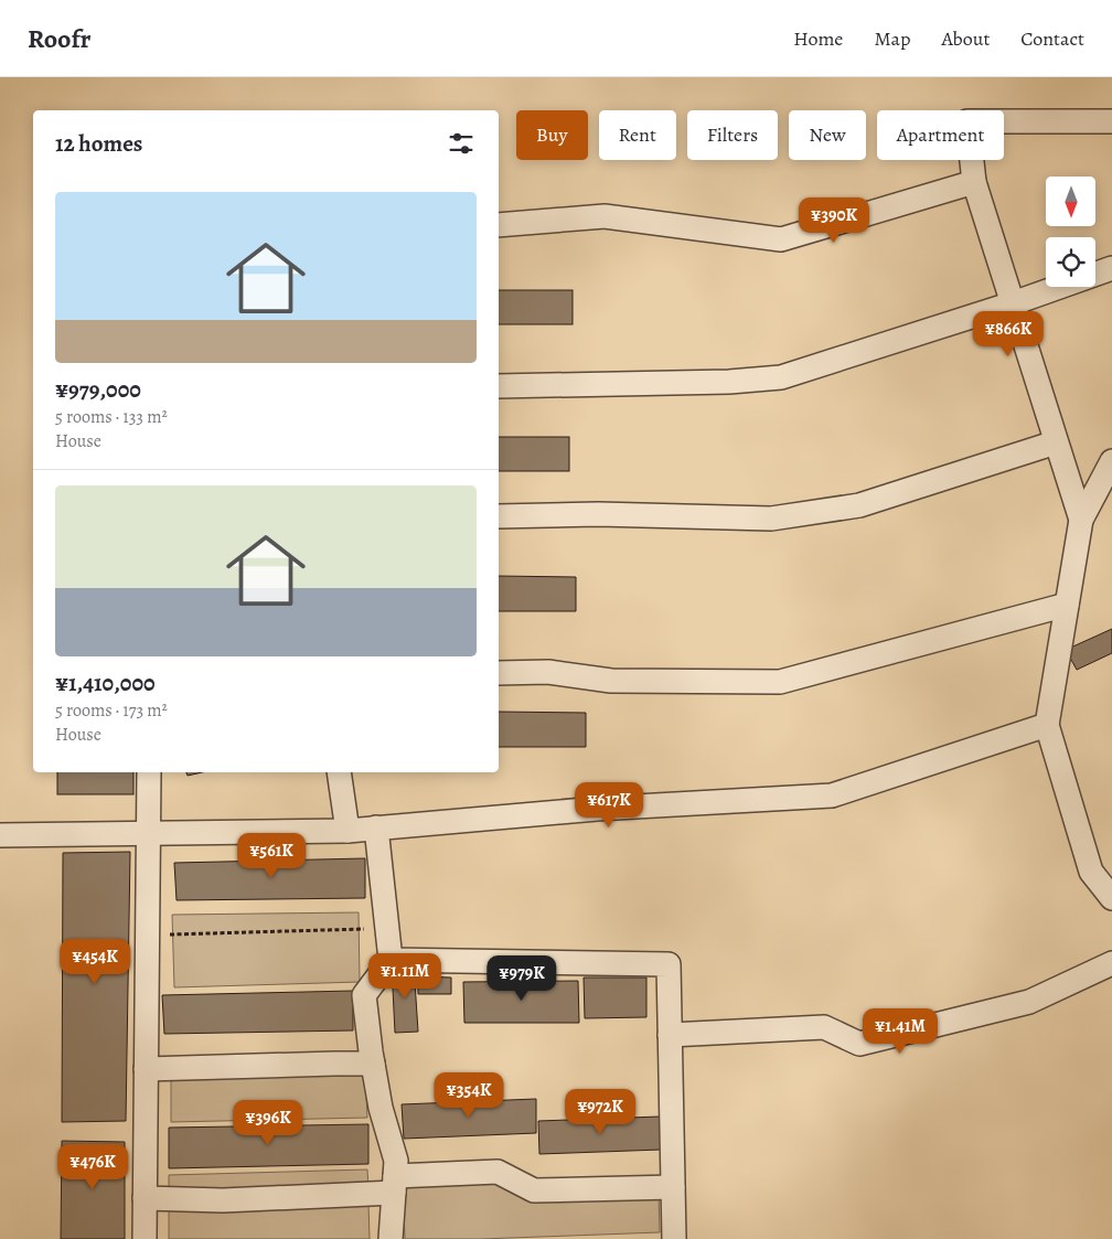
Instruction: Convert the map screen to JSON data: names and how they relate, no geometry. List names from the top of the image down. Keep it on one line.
{"north":"bottom","page":{"header":"Roofr","nav":["Home","Map","About","Contact"],"chip":["Buy","Rent","Filters","New","Apartment"],"heading":"12 homes","list":[{"name":"¥979,000","note":"5 rooms · 133 m² · House"},{"name":"¥1,410,000","note":"5 rooms · 173 m² · House"}],"price":["¥390K","¥866K","¥617K","¥561K","¥454K","¥1.11M","¥979K","¥1.41M","¥354K","¥972K","¥396K","¥476K"]}}
